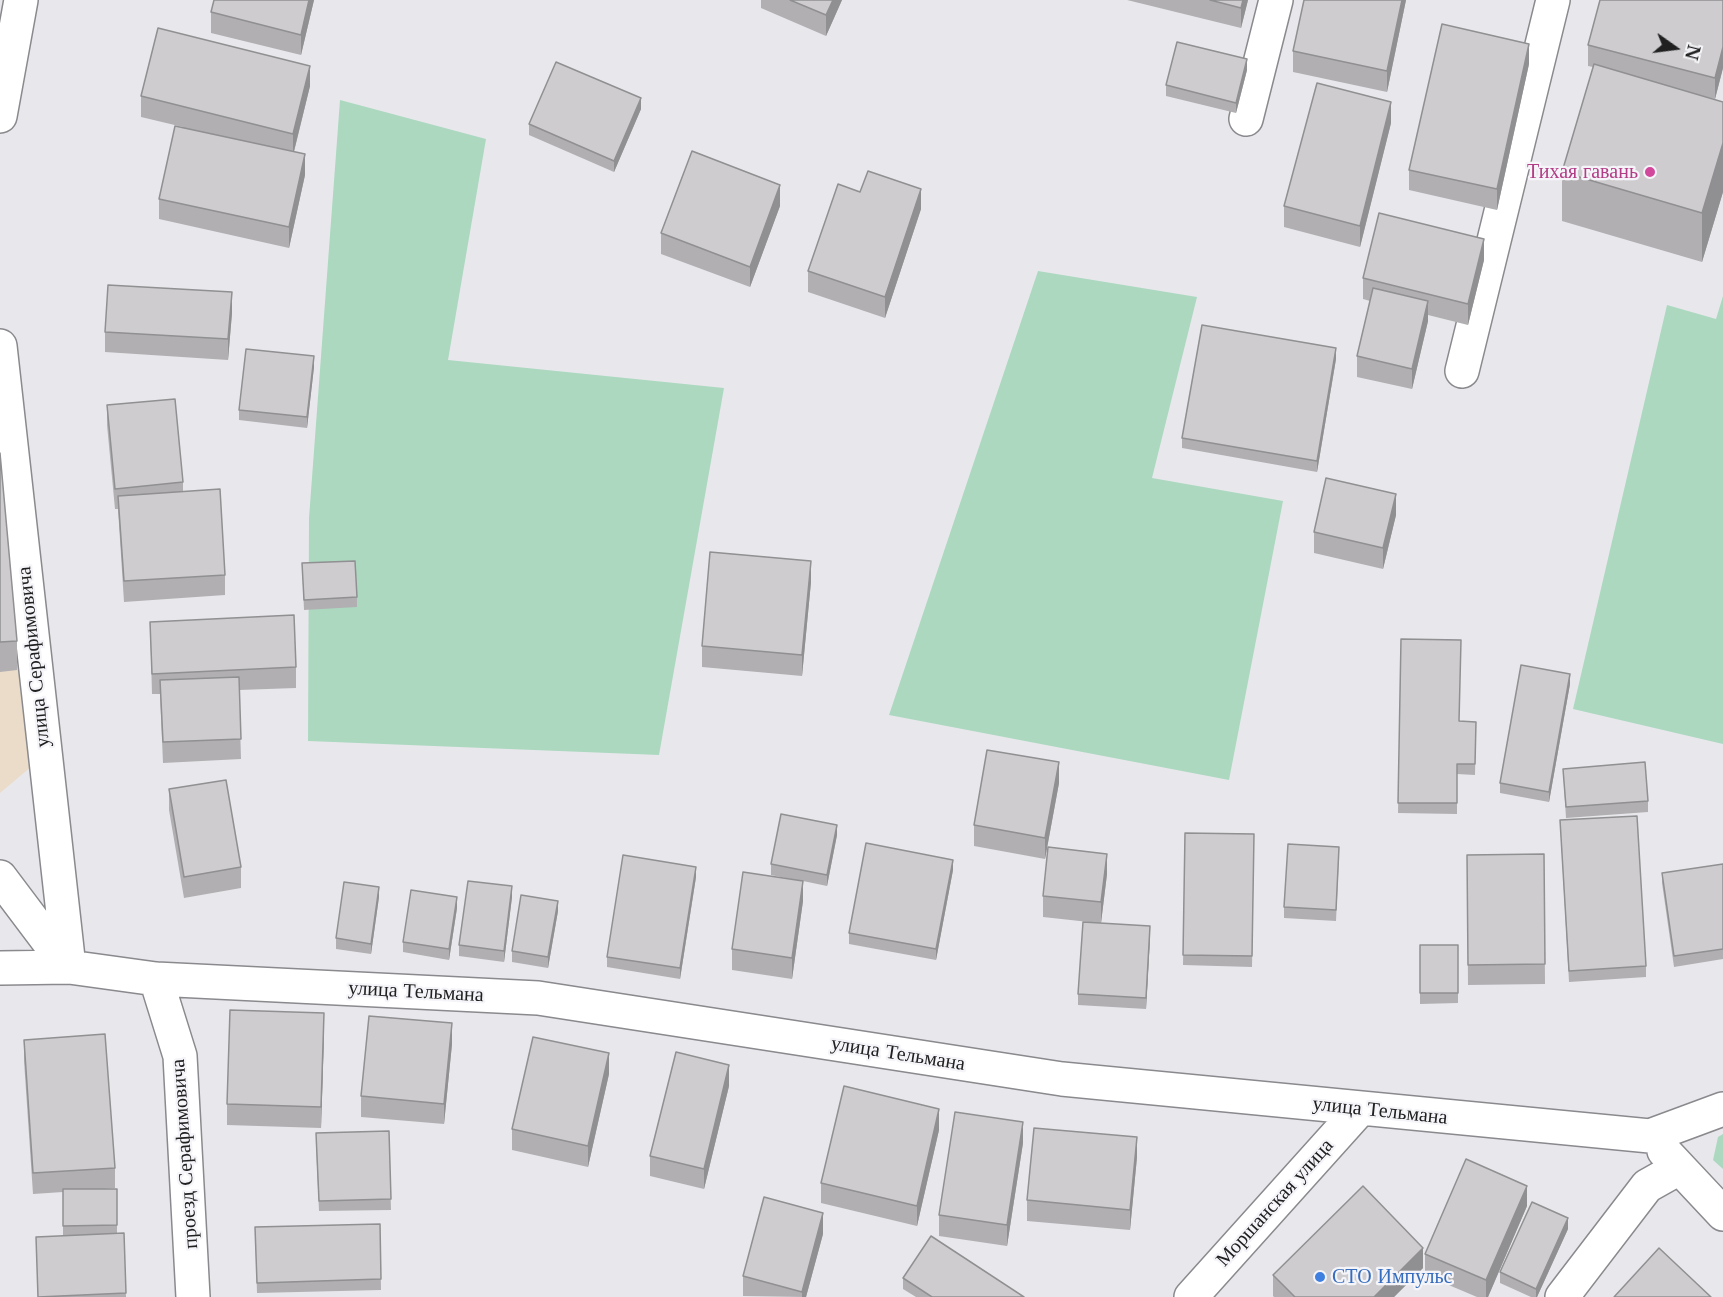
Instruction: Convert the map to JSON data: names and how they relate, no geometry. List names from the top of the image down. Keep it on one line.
{"streets":{"street":["улица Серафимовича","улица Тельмана","проезд Серафимовича","Моршанская улица"]},"crossings":[["улица Серафимовича","улица Тельмана"],["улица Тельмана","проезд Серафимовича"],["улица Тельмана","Моршанская улица"]],"places":["Тихая гавань","СТО Импульс"],"north":"right"}
